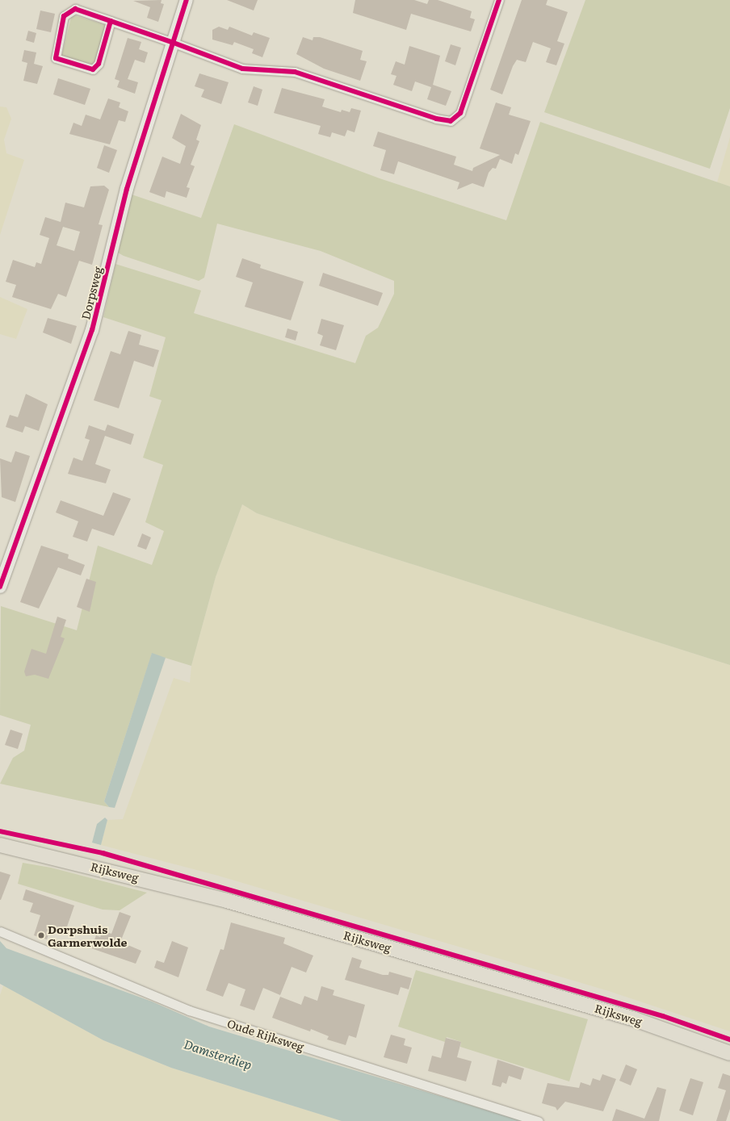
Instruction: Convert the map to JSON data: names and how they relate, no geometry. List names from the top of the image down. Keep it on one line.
{"streets":{"main road":["Rijksweg"],"street":["Dorpsweg","Oude Rijksweg"]},"water":["Damsterdiep"],"places":["Dorpshuis Garmerwolde"]}
